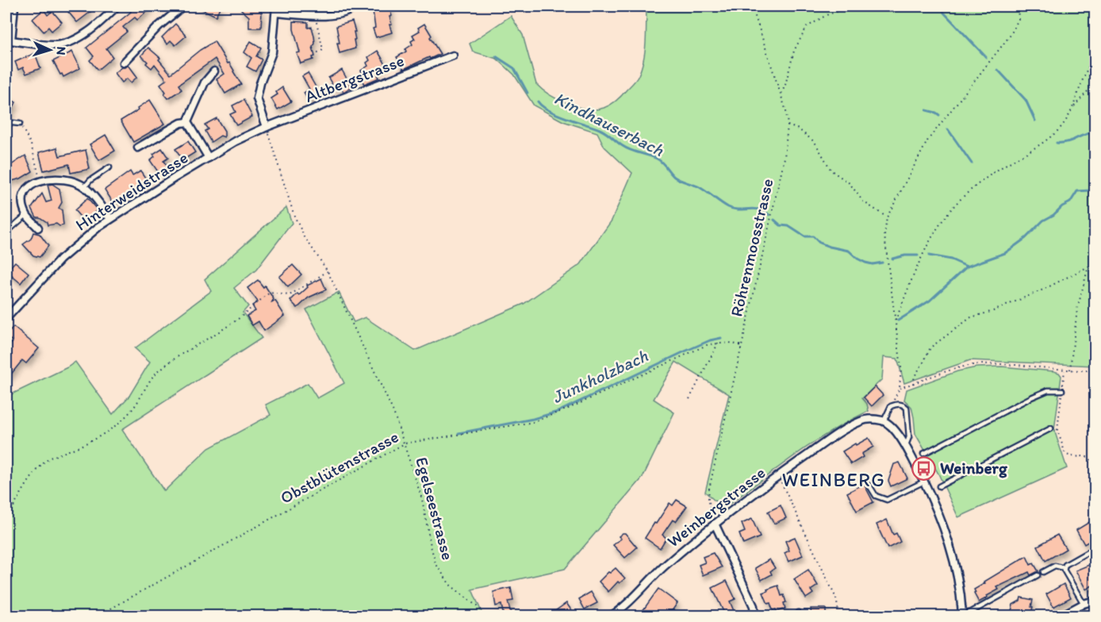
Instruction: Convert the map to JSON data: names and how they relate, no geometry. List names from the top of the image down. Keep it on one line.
{"streets":{"street":["Altbergstrasse","Hinterweidstrasse","Weinbergstrasse"],"path":["Röhrenmoosstrasse","Obstblütenstrasse","Egelseestrasse"]},"crossings":[["Altbergstrasse","Hinterweidstrasse"],["Altbergstrasse","Egelseestrasse"],["Hinterweidstrasse","Egelseestrasse"],["Röhrenmoosstrasse","Obstblütenstrasse"],["Röhrenmoosstrasse","Weinbergstrasse"],["Obstblütenstrasse","Egelseestrasse"]],"districts":["WEINBERG"],"water":["Kindhauserbach","Junkholzbach"],"places":{"bus stop":["Weinberg"]},"north":"right"}
